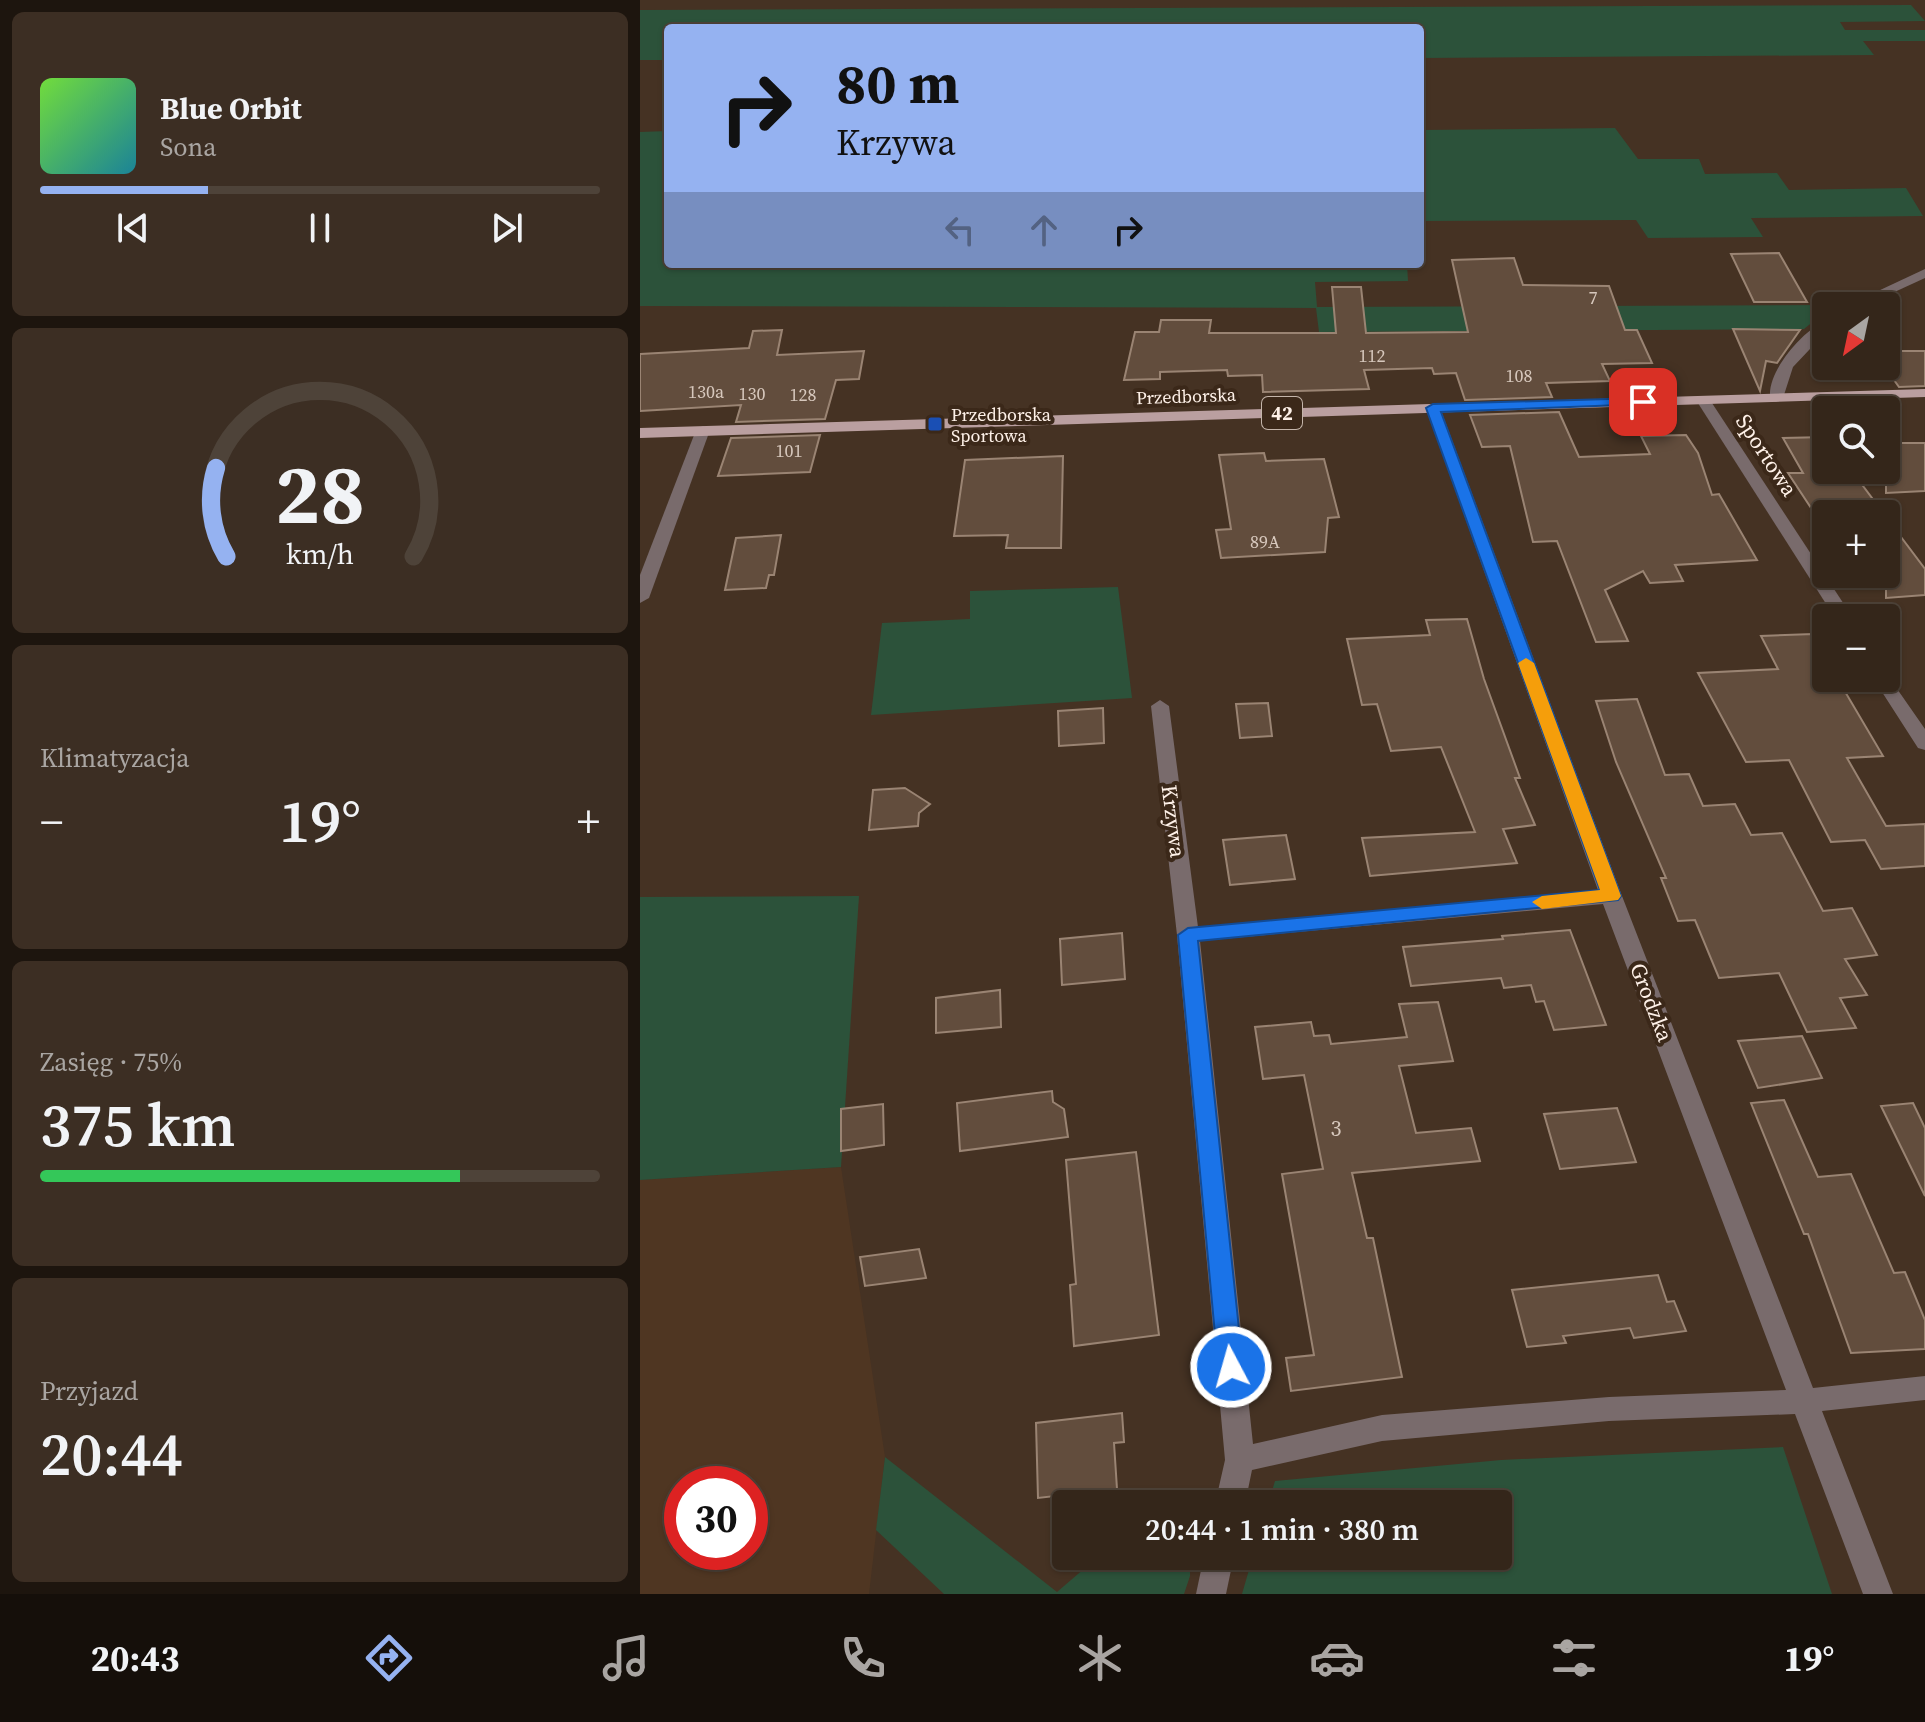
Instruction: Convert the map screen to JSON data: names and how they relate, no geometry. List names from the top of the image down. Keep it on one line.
{"streets":{"main road":["Przedborska","42"],"street":["Sportowa","Krzywa","Grodzka"]},"crossings":[["Przedborska","Sportowa"],["Przedborska","Grodzka"]],"places":{"transit":["Przedborska Sportowa"]},"house_numbers":["7","112","108","130a","130","128","101","89A","3"],"north":"bottom left","page":{"turn":["80 m","Krzywa"],"song":["Blue Orbit","Sona"],"map_buttons":["+","−"],"tile":["Klimatyzacja",["Zasięg · 75%","375 km"],["Przyjazd","20:44"]],"heat":["−","19°","+"],"limit":"30","trip":"20:44 · 1 min · 380 m","tabs":["20:43","19°"],"gauge":["28","km/h"]}}
